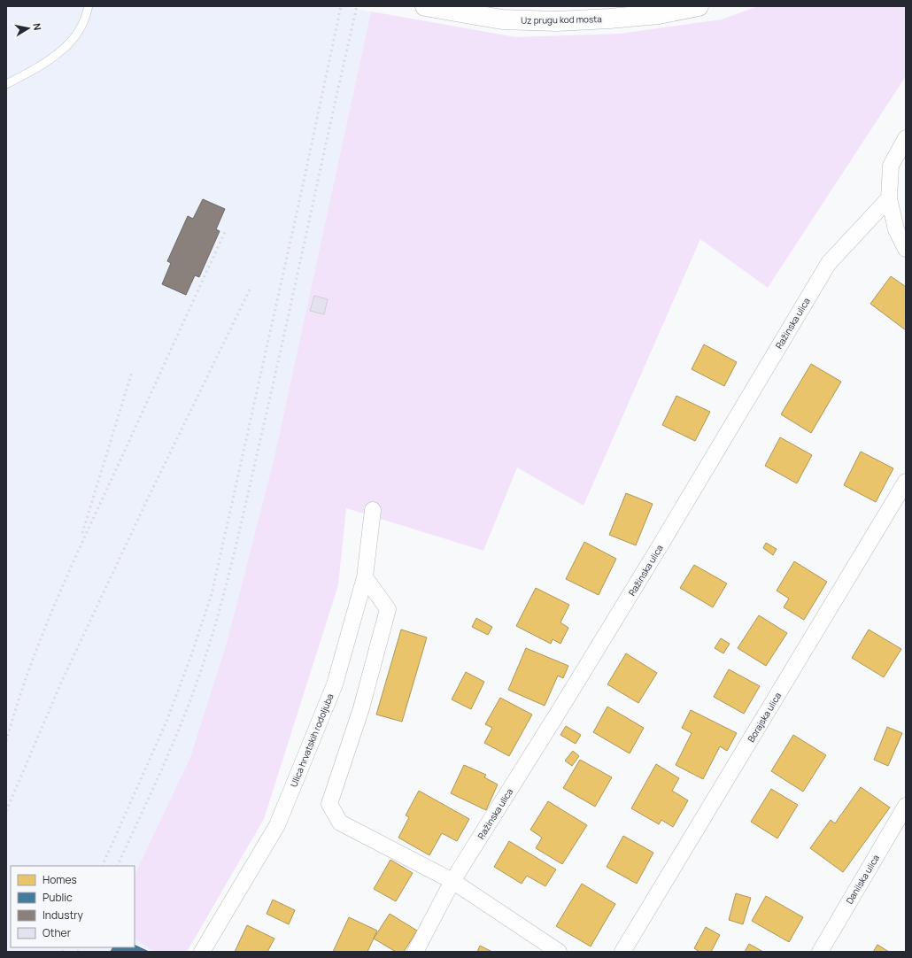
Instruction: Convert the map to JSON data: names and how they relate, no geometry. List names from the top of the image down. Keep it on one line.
{"streets":{"street":["Uz prugu kod mosta","Ražinska ulica","Borajska ulica","Ulica hrvatskih rodoljuba","Danilska ulica"]},"legend":["Homes","Public","Industry","Other"],"north":"right"}
